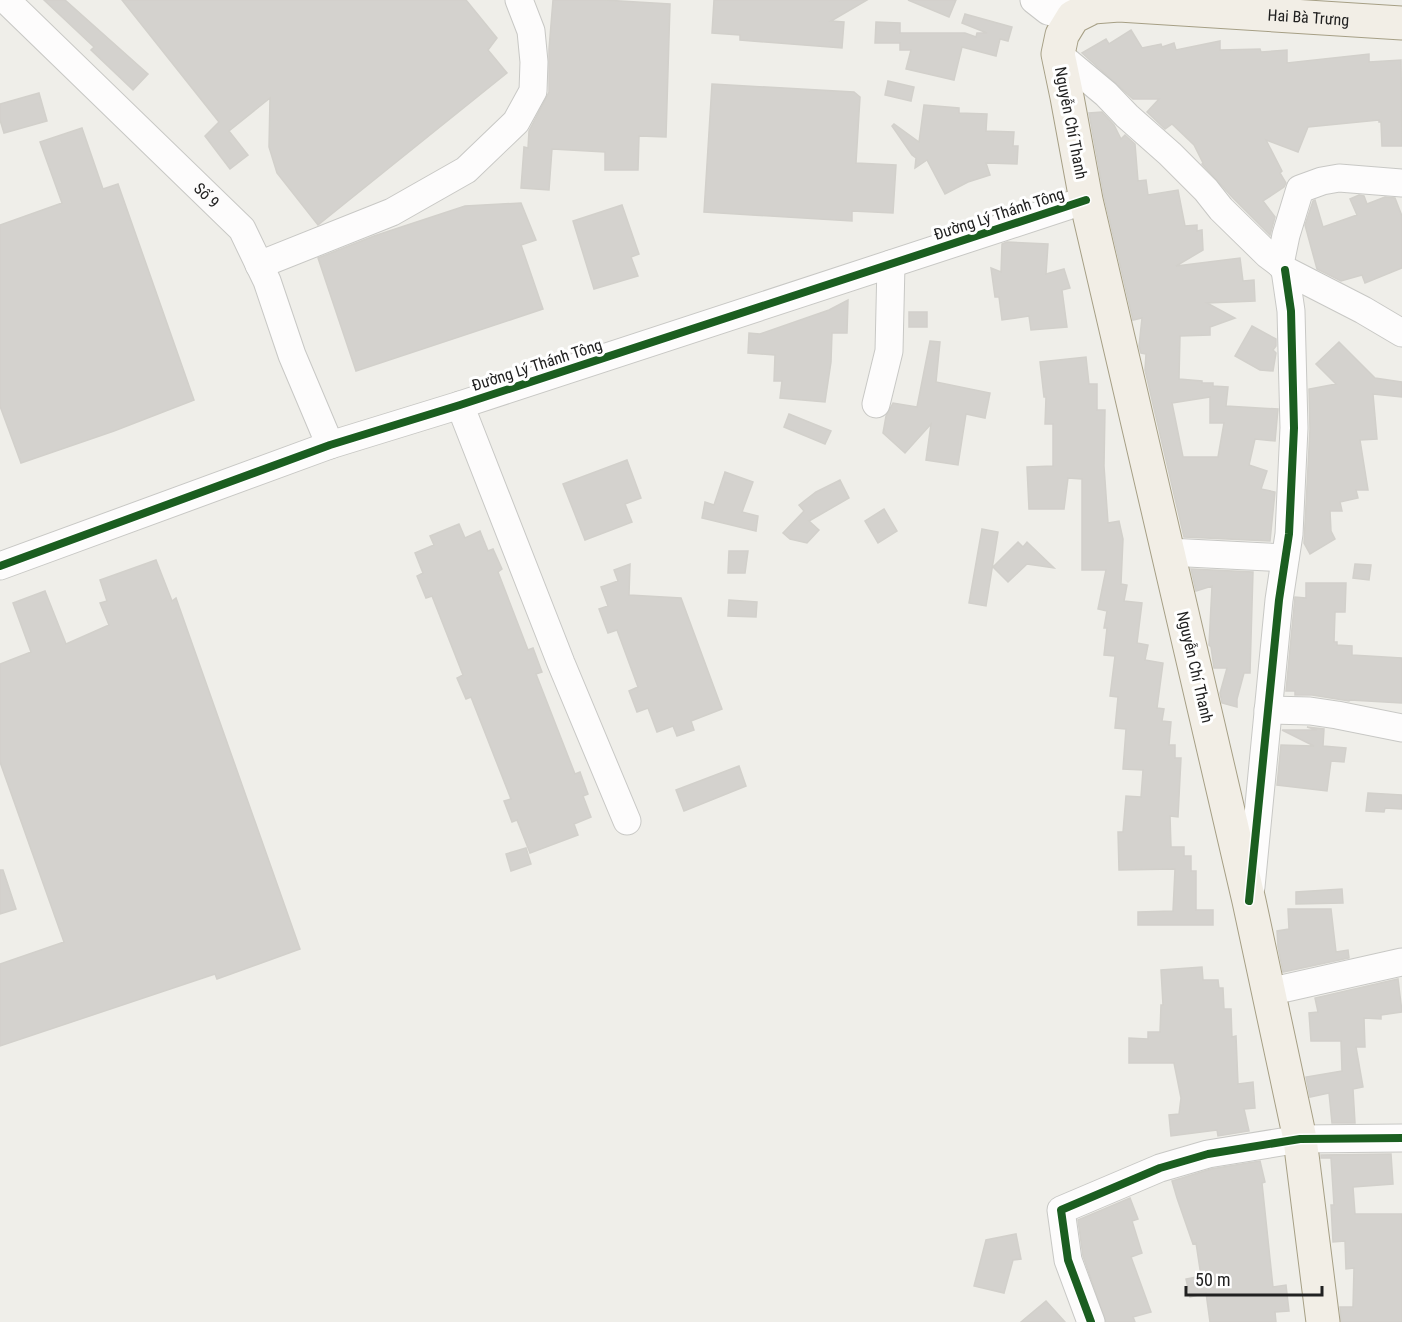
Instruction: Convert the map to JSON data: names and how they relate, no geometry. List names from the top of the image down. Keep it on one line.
{"streets":{"main road":["Hai Bà Trưng","Nguyễn Chí Thanh"],"street":["Số 9","Đường Lý Thánh Tông"]},"crossings":[["Hai Bà Trưng","Nguyễn Chí Thanh"],["Nguyễn Chí Thanh","Đường Lý Thánh Tông"],["Số 9","Đường Lý Thánh Tông"]],"scale_bar":"50 m"}
